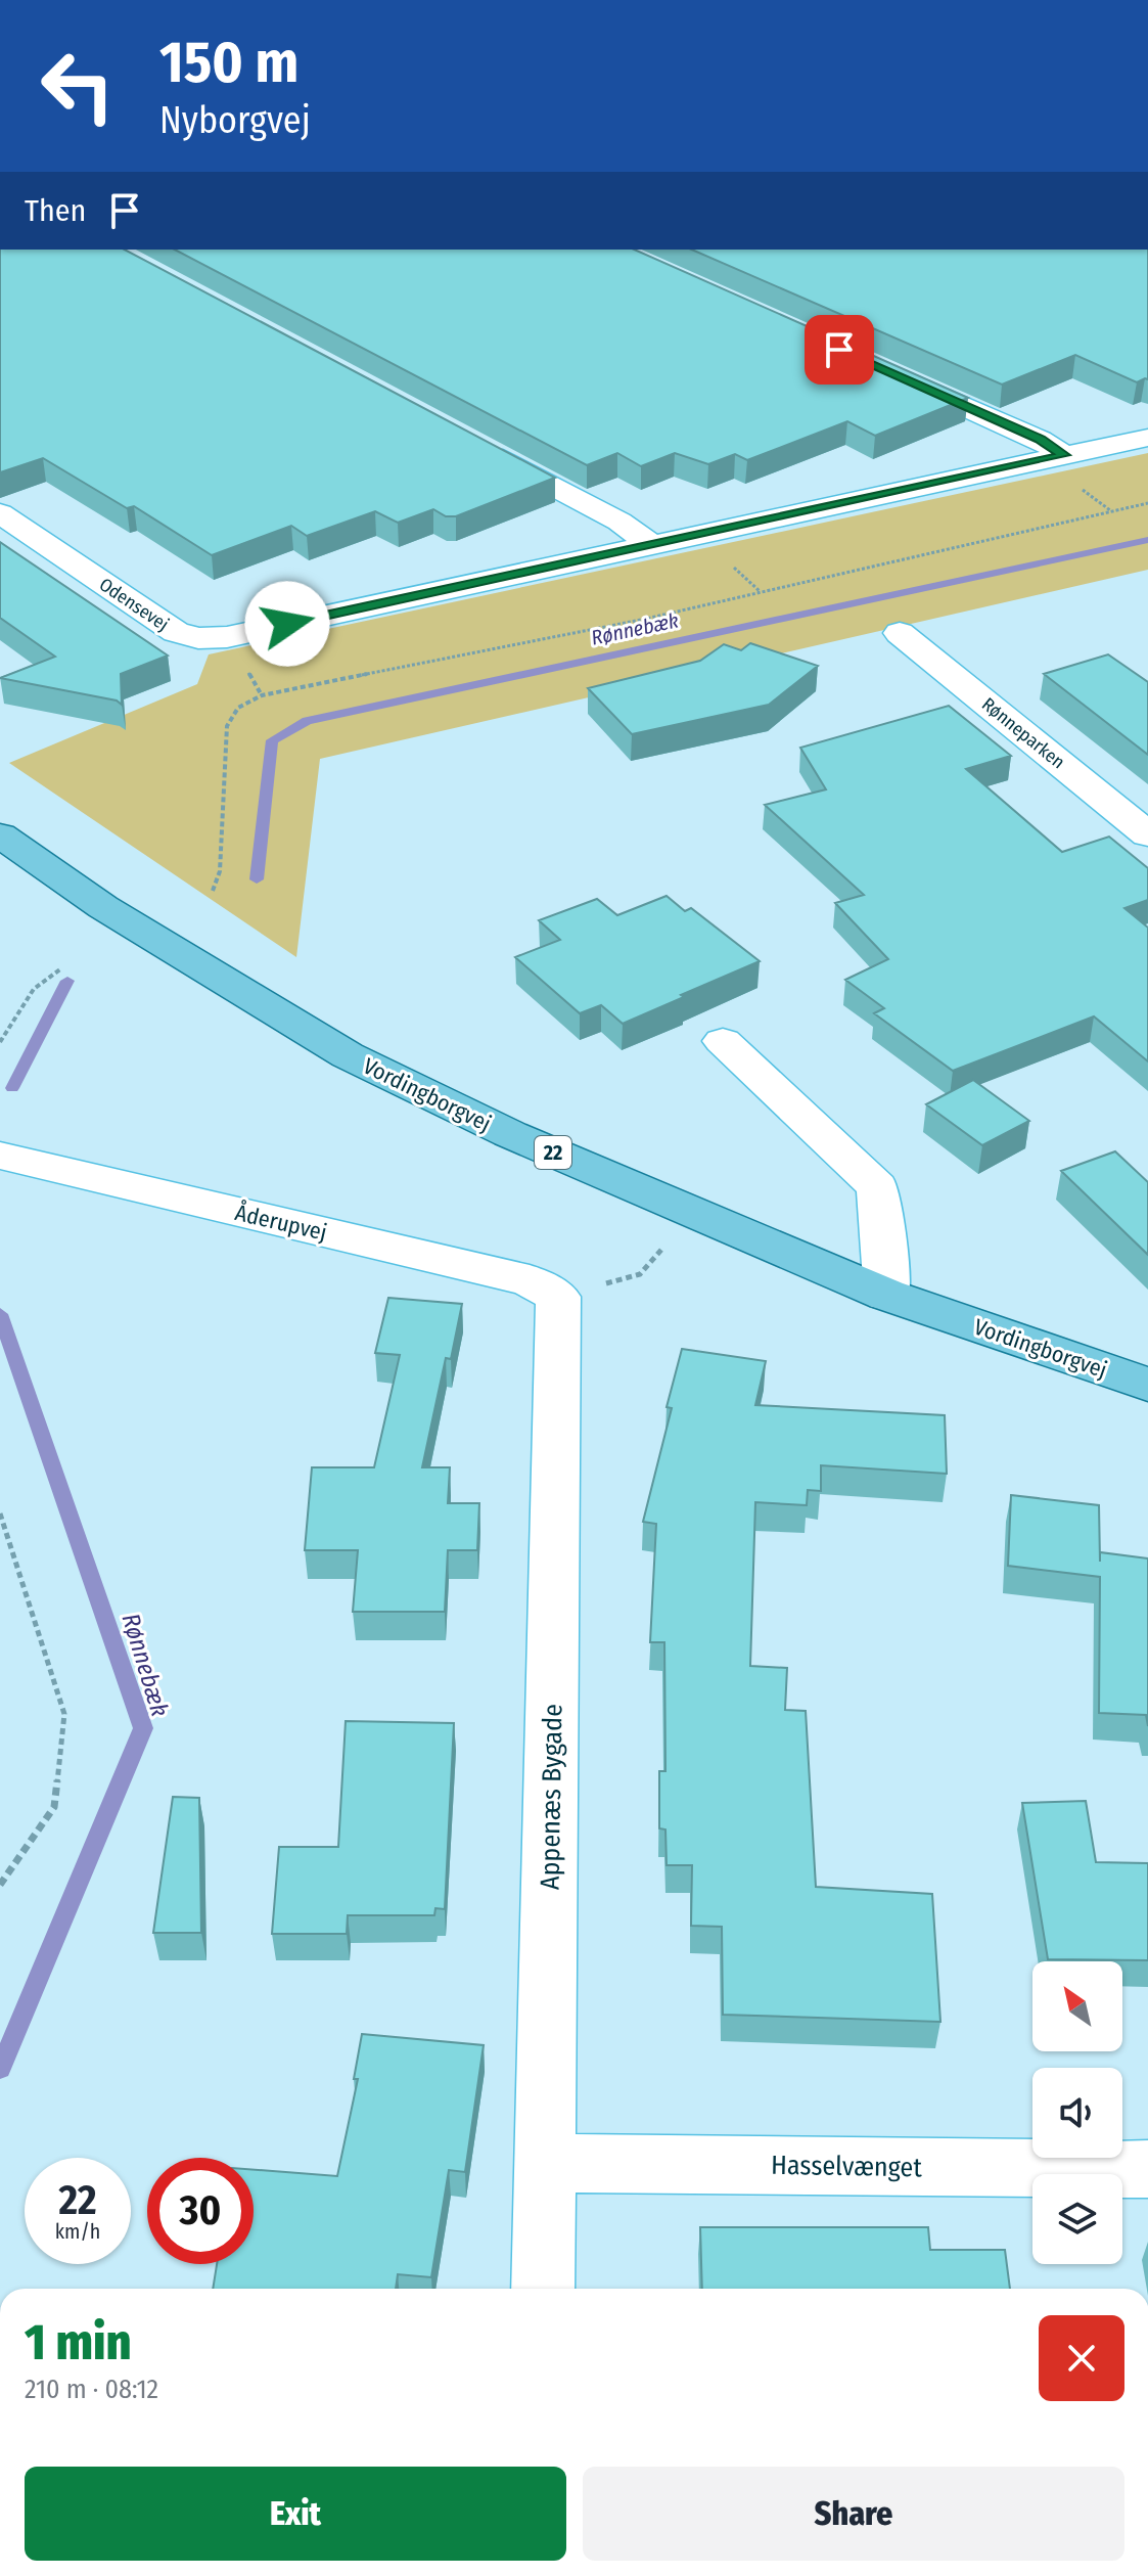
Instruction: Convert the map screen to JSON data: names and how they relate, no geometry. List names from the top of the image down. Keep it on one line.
{"streets":{"main road":["Vordingborgvej","22"],"street":["Odensevej","Rønneparken","Åderupvej","Appenæs Bygade","Hasselvænget"]},"crossings":[["Åderupvej","Appenæs Bygade"],["Appenæs Bygade","Hasselvænget"]],"water":["Rønnebæk"],"north":"top left","page":{"turn":["150 m","Nyborgvej"],"then":"Then","speed":"22 km/h","limit":"30","heading":["1 min","210 m · 08:12"],"buttons":["Exit","Share"]}}
